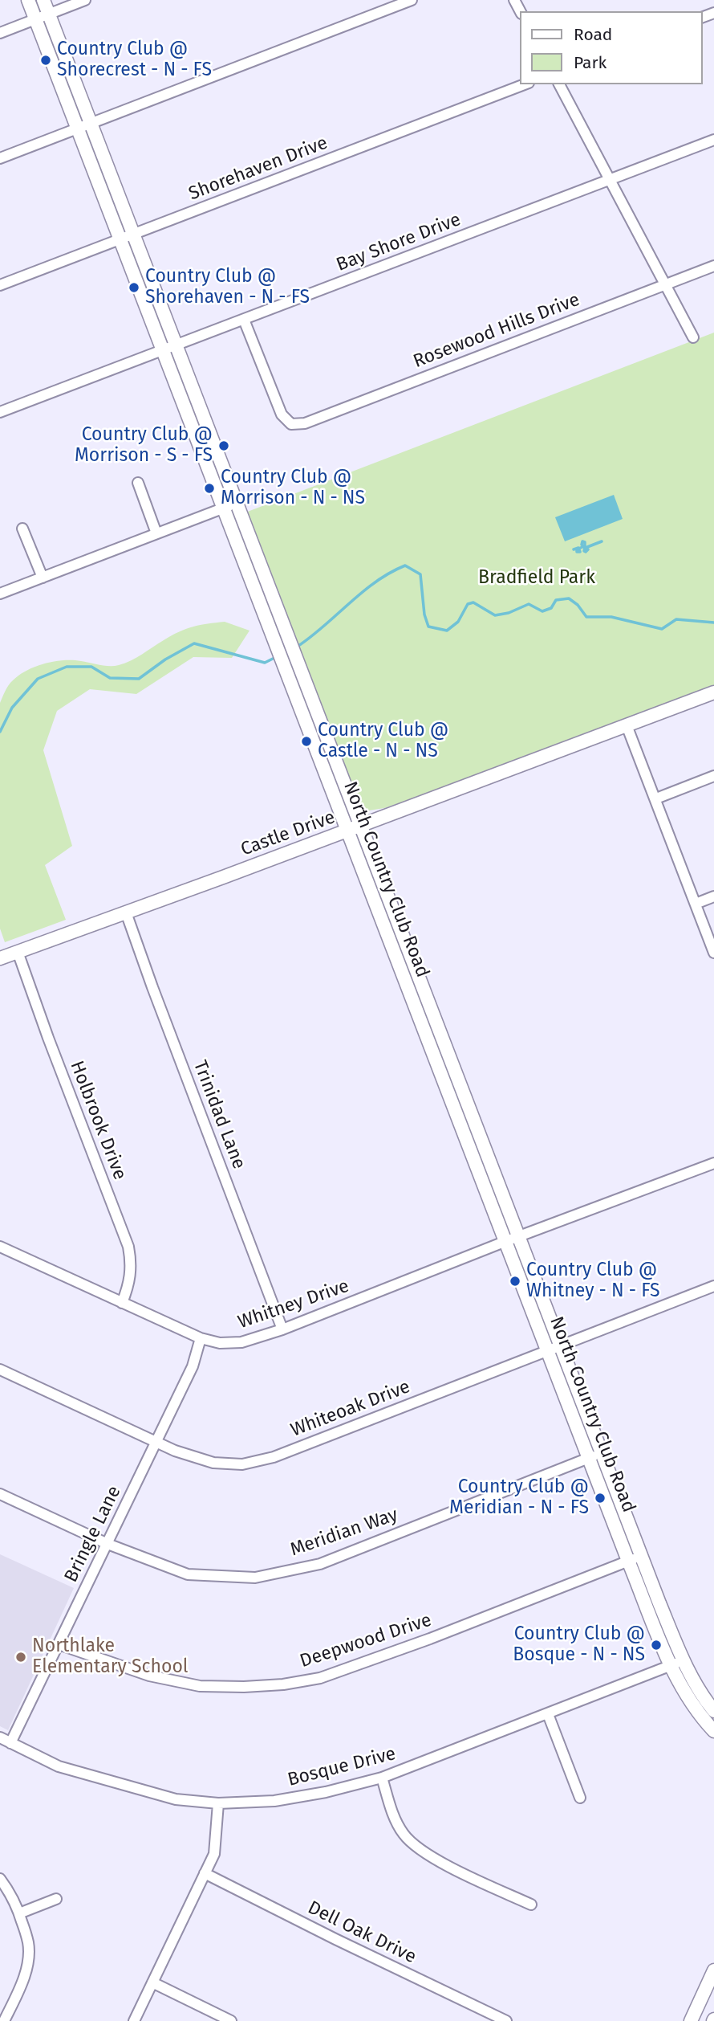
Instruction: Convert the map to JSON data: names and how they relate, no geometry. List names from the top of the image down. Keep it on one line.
{"streets":{"main road":["Castle Drive","North Country Club Road"],"street":["Shorehaven Drive","Bay Shore Drive","Rosewood Hills Drive","Trinidad Lane","Holbrook Drive","Whitney Drive","Whiteoak Drive","Meridian Way","Bringle Lane","Deepwood Drive","Bosque Drive","Dell Oak Drive"]},"crossings":[["Shorehaven Drive","North Country Club Road"],["Bay Shore Drive","Rosewood Hills Drive"],["Bay Shore Drive","North Country Club Road"],["Castle Drive","North Country Club Road"],["Castle Drive","Trinidad Lane"],["Castle Drive","Holbrook Drive"],["North Country Club Road","Whitney Drive"],["North Country Club Road","Whiteoak Drive"],["North Country Club Road","Meridian Way"],["North Country Club Road","Deepwood Drive"],["North Country Club Road","Bosque Drive"],["Trinidad Lane","Whitney Drive"],["Holbrook Drive","Whitney Drive"],["Whitney Drive","Bringle Lane"],["Whiteoak Drive","Bringle Lane"],["Meridian Way","Bringle Lane"],["Bringle Lane","Deepwood Drive"],["Bringle Lane","Bosque Drive"]],"parks":["Bradfield Park"],"places":["Country Club @ Shorecrest - N - FS","Country Club @ Shorehaven - N - FS","Country Club @ Morrison - S - FS","Country Club @ Morrison - N - NS","Country Club @ Castle - N - NS","Country Club @ Whitney - N - FS","Country Club @ Meridian - N - FS","Country Club @ Bosque - N - NS","Northlake Elementary School"],"legend":["Road","Park"]}
